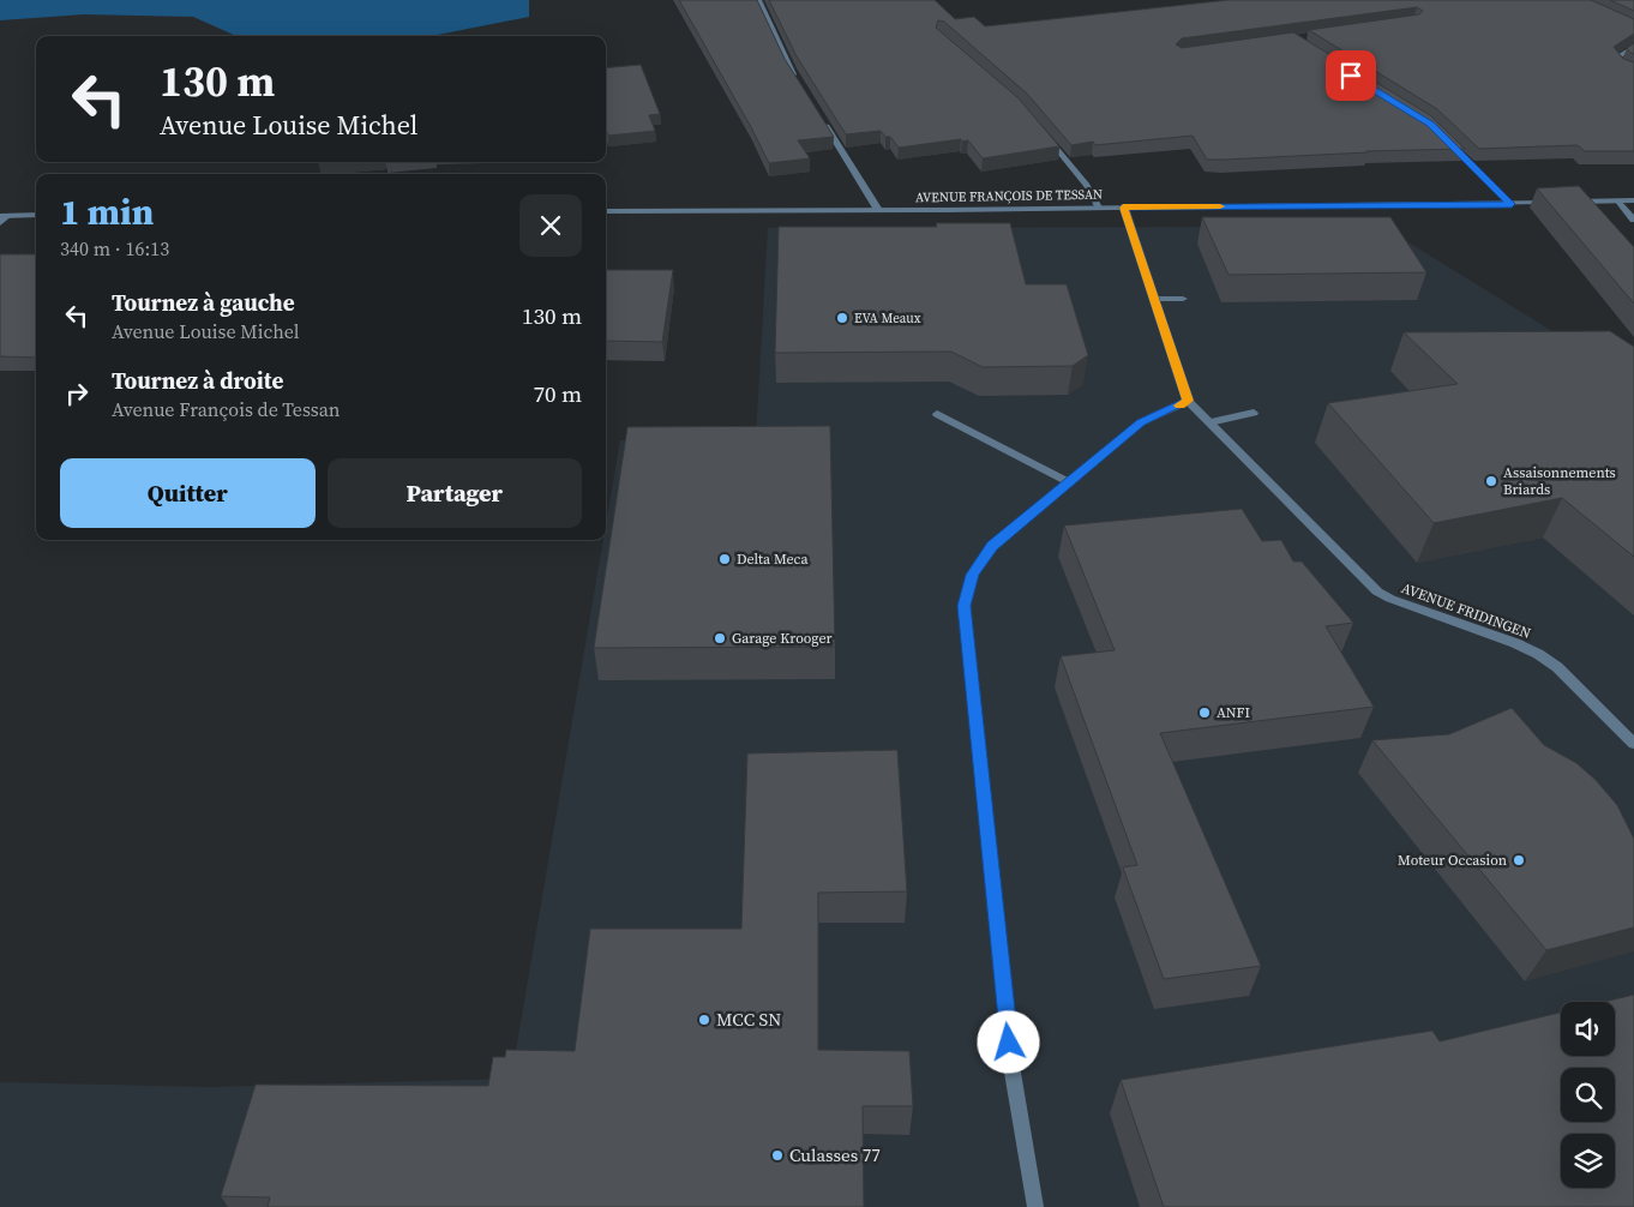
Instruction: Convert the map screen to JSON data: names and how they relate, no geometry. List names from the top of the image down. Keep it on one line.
{"streets":{"street":["AVENUE FRANÇOIS DE TESSAN","AVENUE FRIDINGEN"]},"places":["EVA Meaux","Assaisonnements Briards","Delta Meca","Garage Krooger","ANFI","Moteur Occasion","MCC SN","Culasses 77"],"page":{"turn":["130 m","Avenue Louise Michel"],"heading":["1 min","340 m · 16:13"],"list":[{"name":"Tournez à gauche","note":"Avenue Louise Michel","value":"130 m"},{"name":"Tournez à droite","note":"Avenue François de Tessan","value":"70 m"}],"buttons":["Quitter","Partager"]}}
